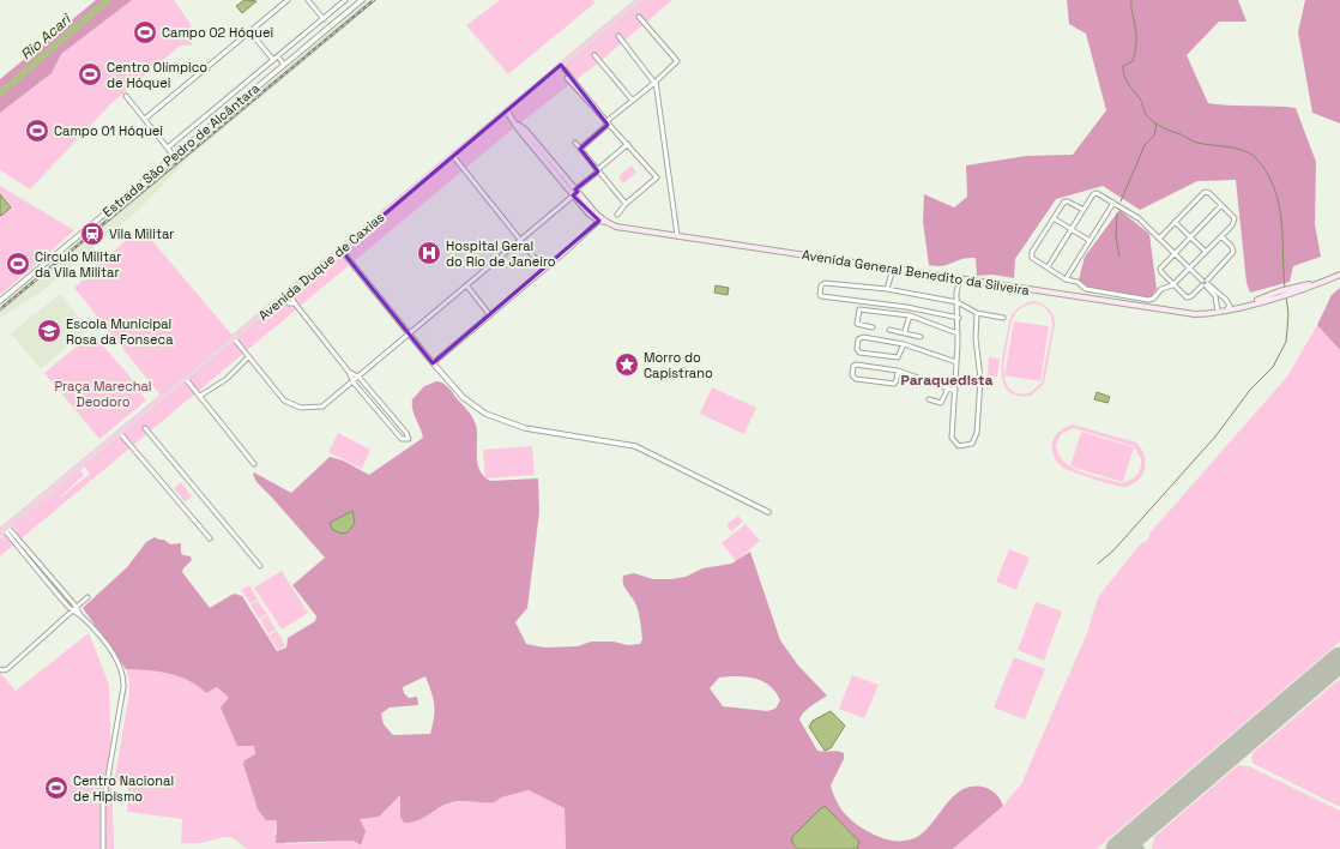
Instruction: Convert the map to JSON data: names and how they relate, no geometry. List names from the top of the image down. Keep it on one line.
{"streets":{"main road":["Avenida Duque de Caxias","Avenida General Benedito da Silveira"],"street":["Estrada São Pedro de Alcântara"]},"districts":["Paraquedista"],"water":["Rio Acari"],"parks":["Praça Marechal Deodoro"],"places":{"sports":["Campo 02 Hóquei","Centro Olímpico de Hóquei","Campo 01 Hóquei","Círculo Militar da Vila Militar","Centro Nacional de Hipismo"],"station":["Vila Militar"],"hospital":["Hospital Geral do Rio de Janeiro"],"school or university":["Escola Municipal Rosa da Fonseca"],"place":["Morro do Capistrano"]}}
